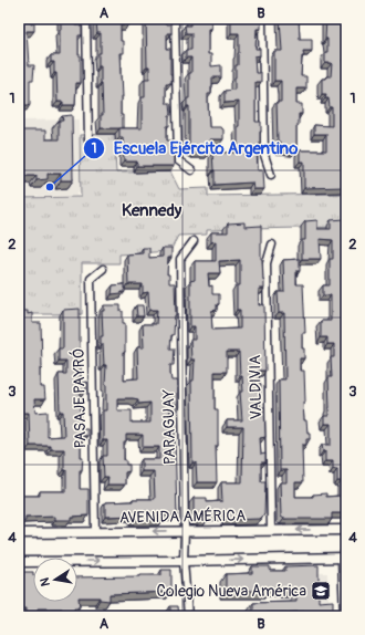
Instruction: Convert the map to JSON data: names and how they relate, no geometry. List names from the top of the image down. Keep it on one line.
{"streets":{"main road":["AVENIDA AMÉRICA"],"street":["VALDIVIA","PASAJE PAYRÓ","PARAGUAY"]},"crossings":[["VALDIVIA","AVENIDA AMÉRICA"],["PASAJE PAYRÓ","AVENIDA AMÉRICA"],["PARAGUAY","AVENIDA AMÉRICA"]],"districts":["Kennedy"],"places":{"other":["Escuela Ejército Argentino"],"school or university":["Colegio Nueva América"]},"north":"left","grid":{"columns":["A","B"],"rows":["1","2","3","4"]}}
